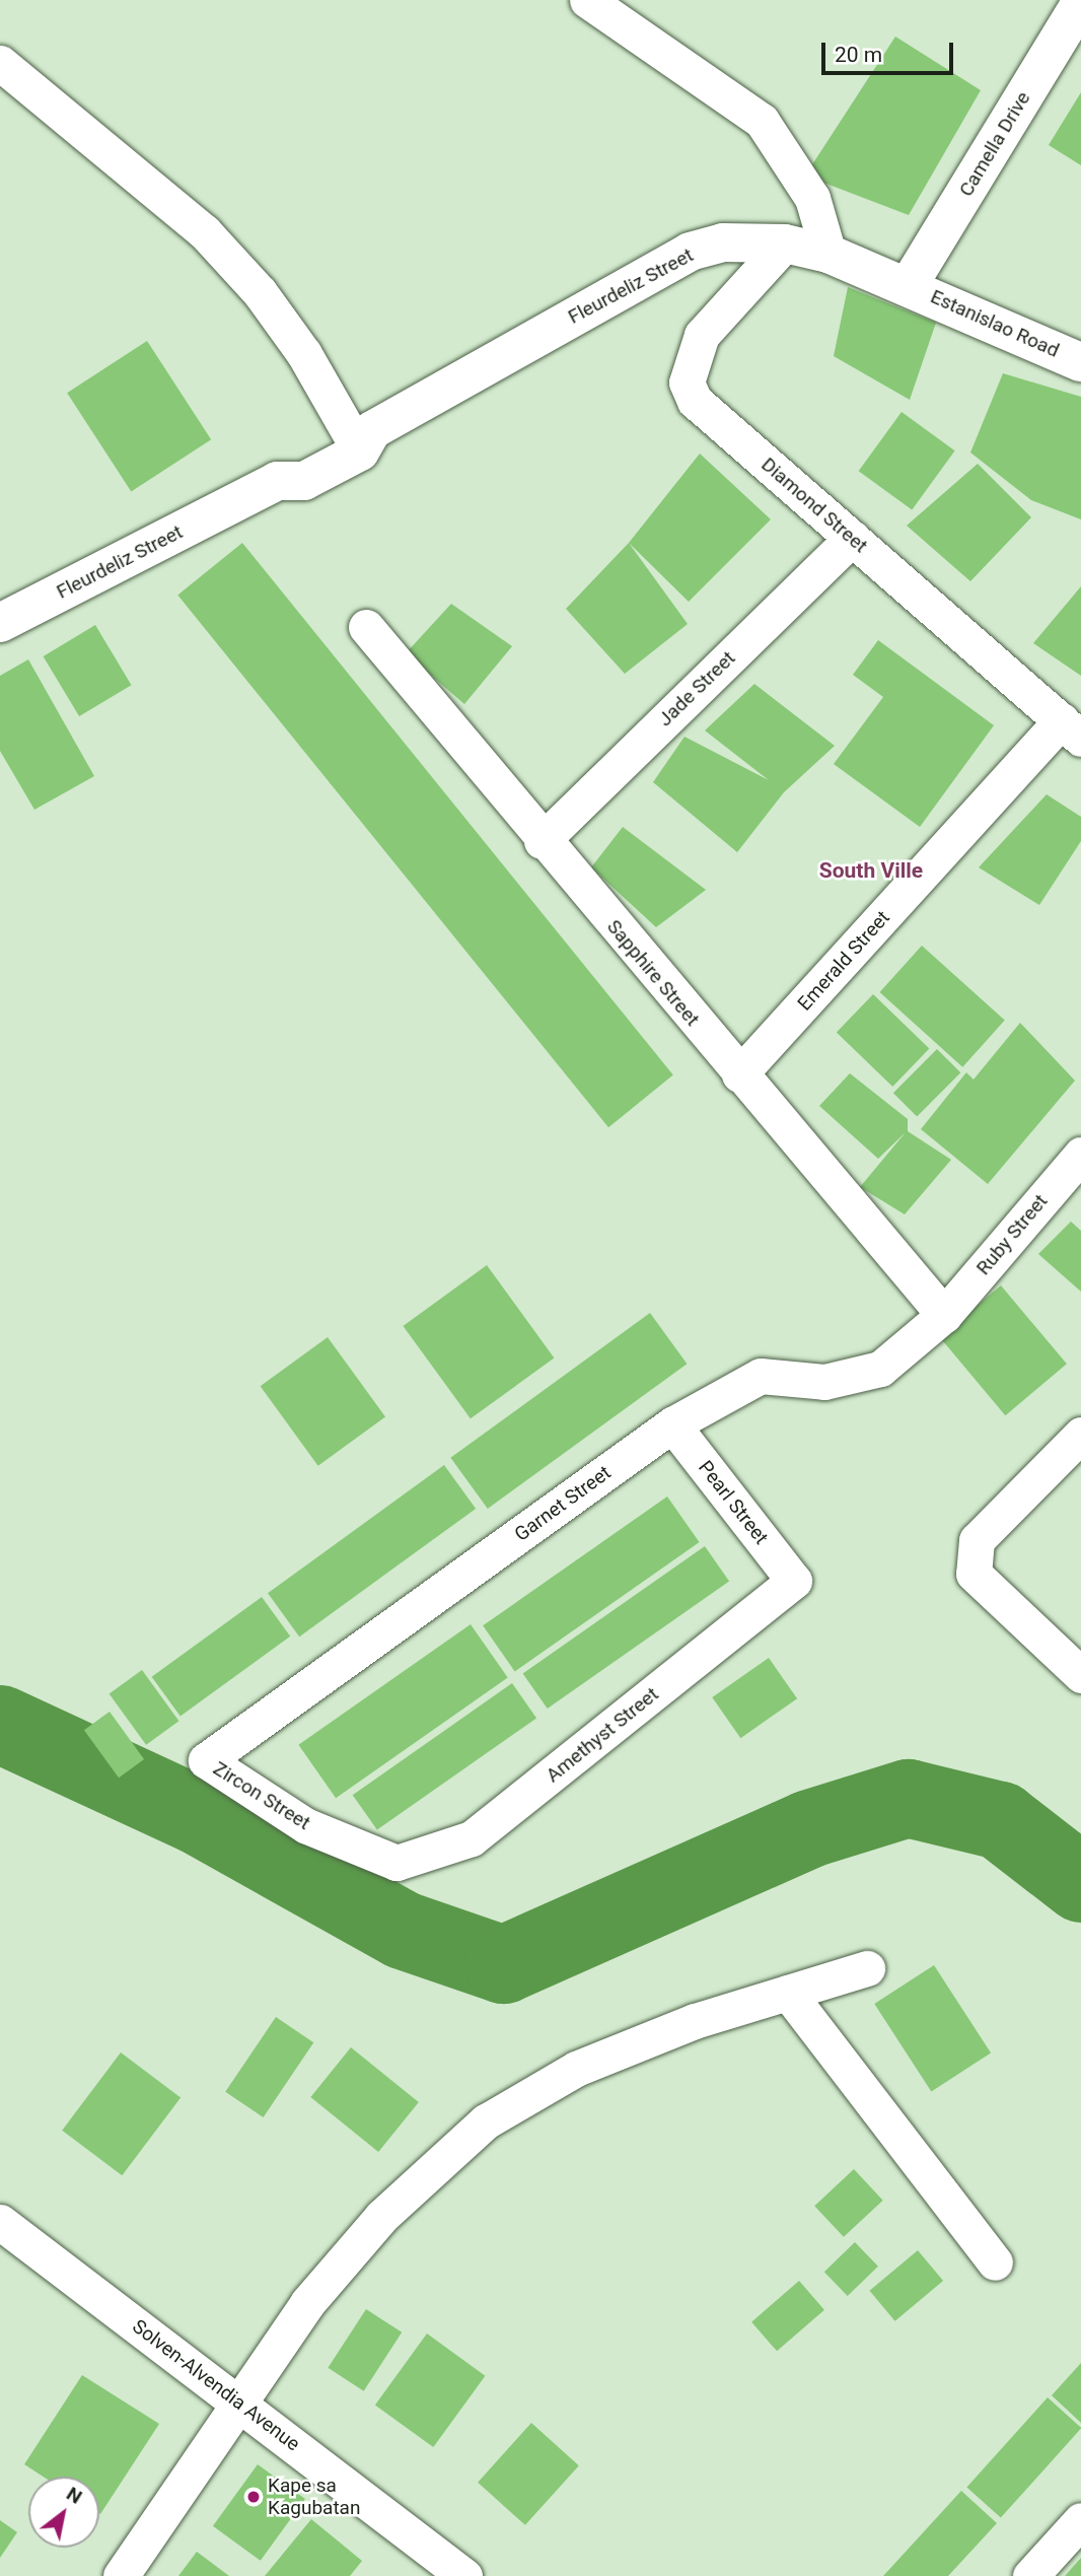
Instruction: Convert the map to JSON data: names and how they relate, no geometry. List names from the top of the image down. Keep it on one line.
{"streets":{"street":["Camella Drive","Fleurdeliz Street","Estanislao Road","Diamond Street","Jade Street","Emerald Street","Sapphire Street","Ruby Street","Pearl Street","Garnet Street","Amethyst Street","Zircon Street","Solven-Alvendia Avenue"]},"crossings":[["Camella Drive","Fleurdeliz Street"],["Camella Drive","Estanislao Road"],["Fleurdeliz Street","Estanislao Road"],["Fleurdeliz Street","Diamond Street"],["Diamond Street","Jade Street"],["Diamond Street","Emerald Street"],["Jade Street","Sapphire Street"],["Emerald Street","Sapphire Street"],["Sapphire Street","Ruby Street"],["Sapphire Street","Garnet Street"],["Ruby Street","Garnet Street"],["Pearl Street","Garnet Street"],["Pearl Street","Amethyst Street"],["Garnet Street","Zircon Street"],["Amethyst Street","Zircon Street"]],"districts":["South Ville"],"places":["Kape sa Kagubatan"],"scale_bar":"20 m","north":"top right"}
